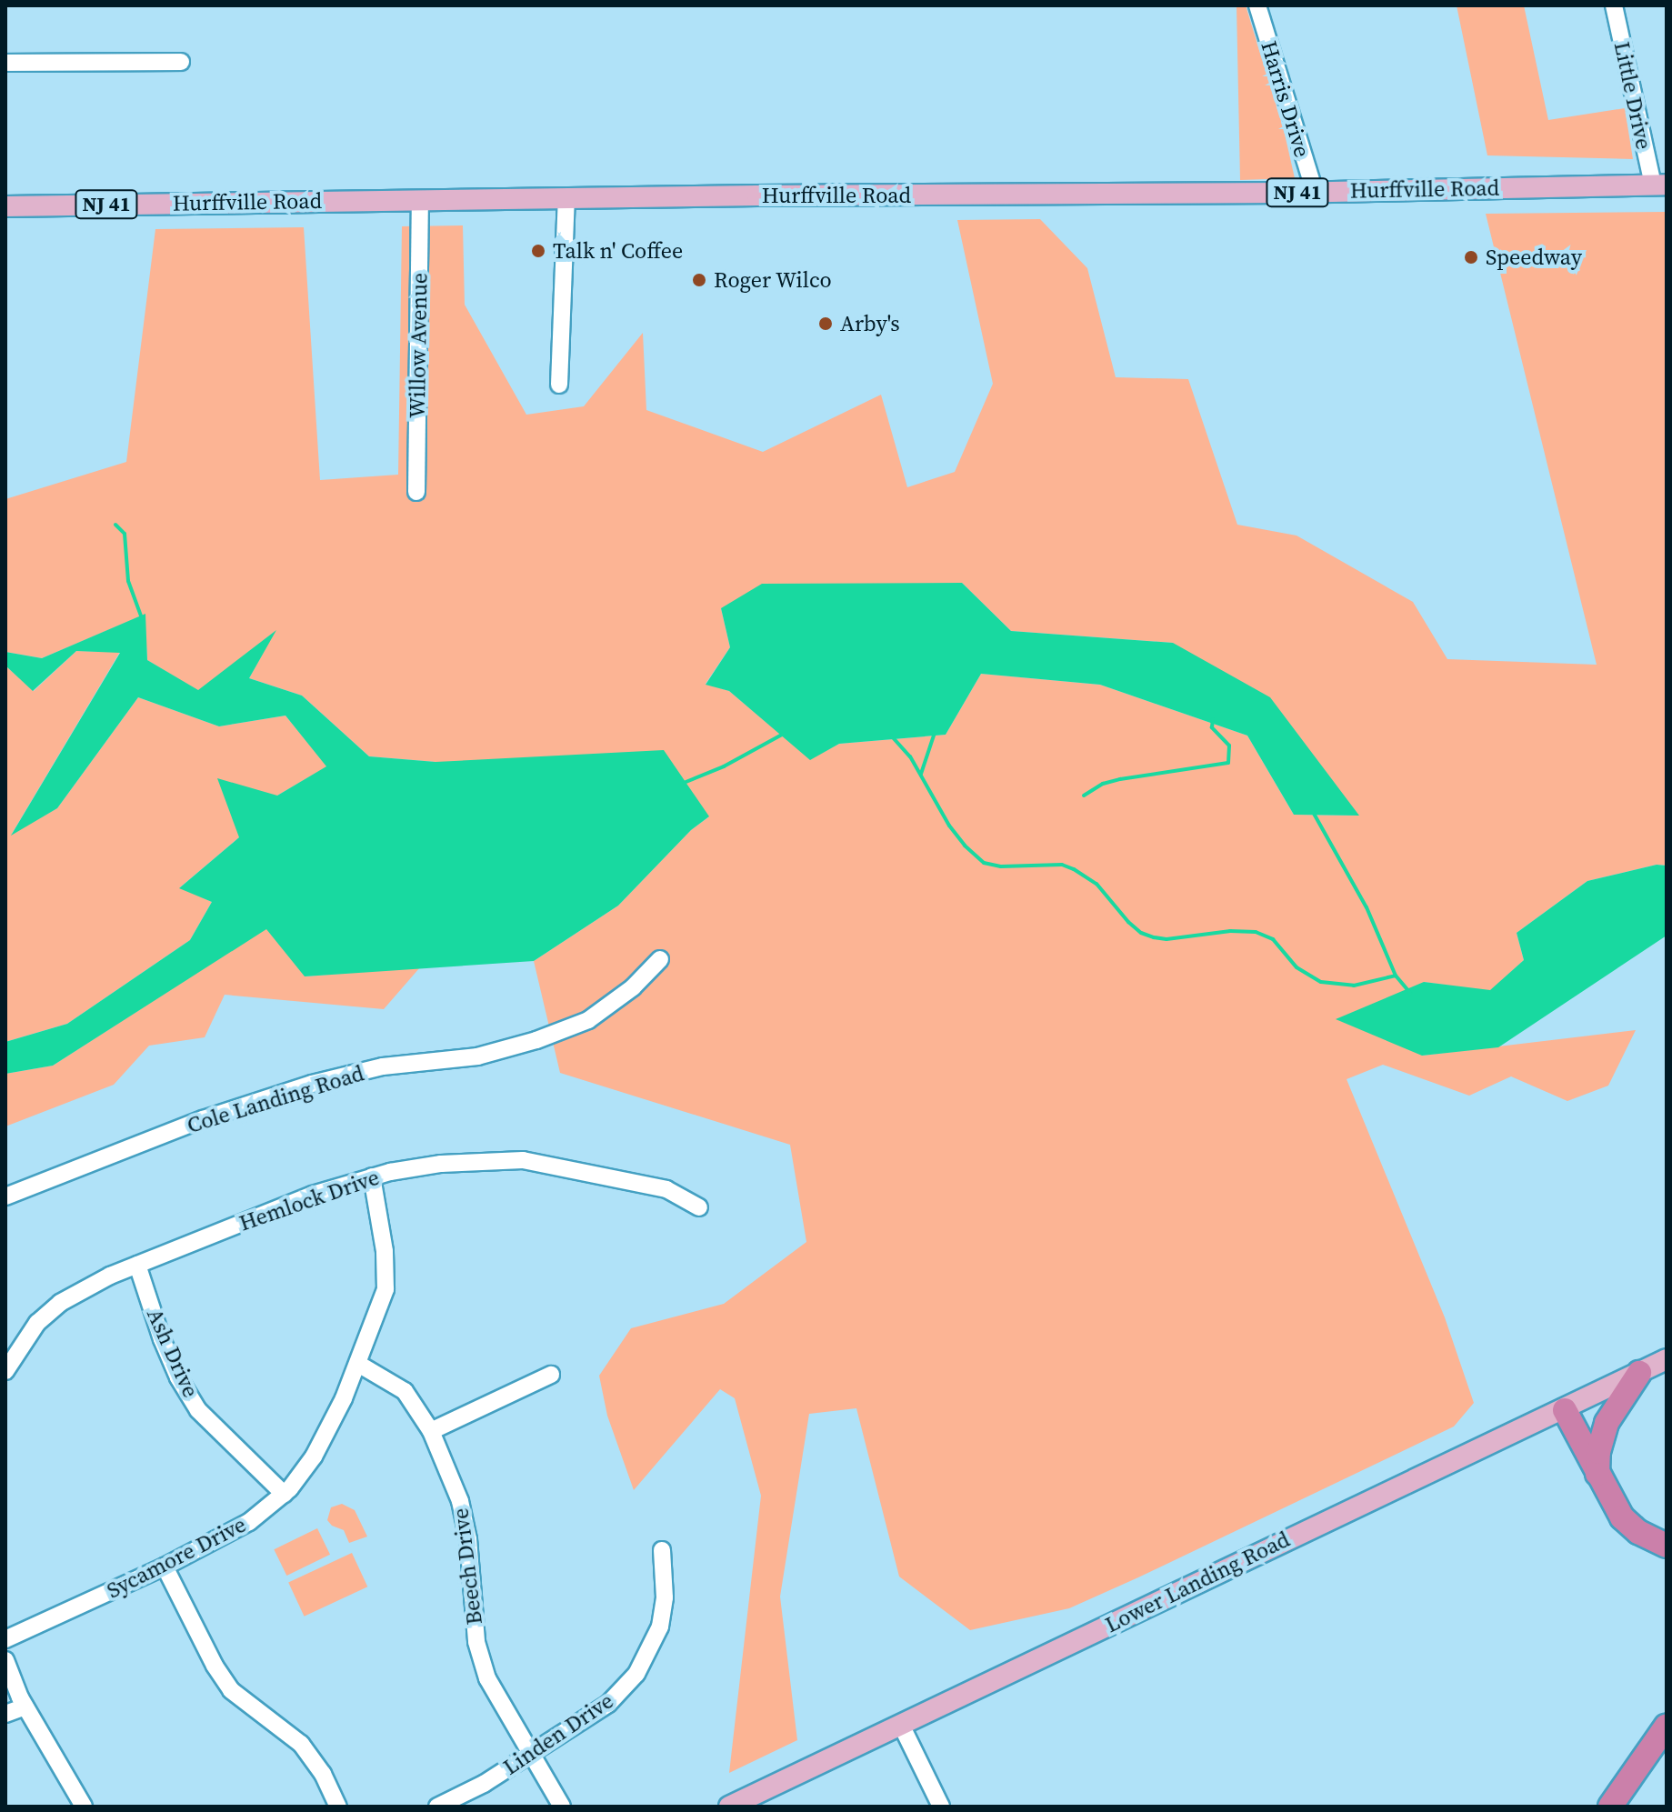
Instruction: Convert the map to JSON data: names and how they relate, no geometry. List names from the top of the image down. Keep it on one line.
{"streets":{"main road":["Hurffville Road","NJ 41","Lower Landing Road"],"street":["Little Drive","Harris Drive","Willow Avenue","Cole Landing Road","Hemlock Drive","Ash Drive","Sycamore Drive","Beech Drive","Linden Drive"]},"crossings":[["Little Drive","Hurffville Road"],["Harris Drive","Hurffville Road"],["Hurffville Road","Willow Avenue"],["Hemlock Drive","Ash Drive"],["Ash Drive","Sycamore Drive"],["Sycamore Drive","Beech Drive"],["Beech Drive","Linden Drive"]],"places":["Talk n' Coffee","Speedway","Roger Wilco","Arby's"]}
